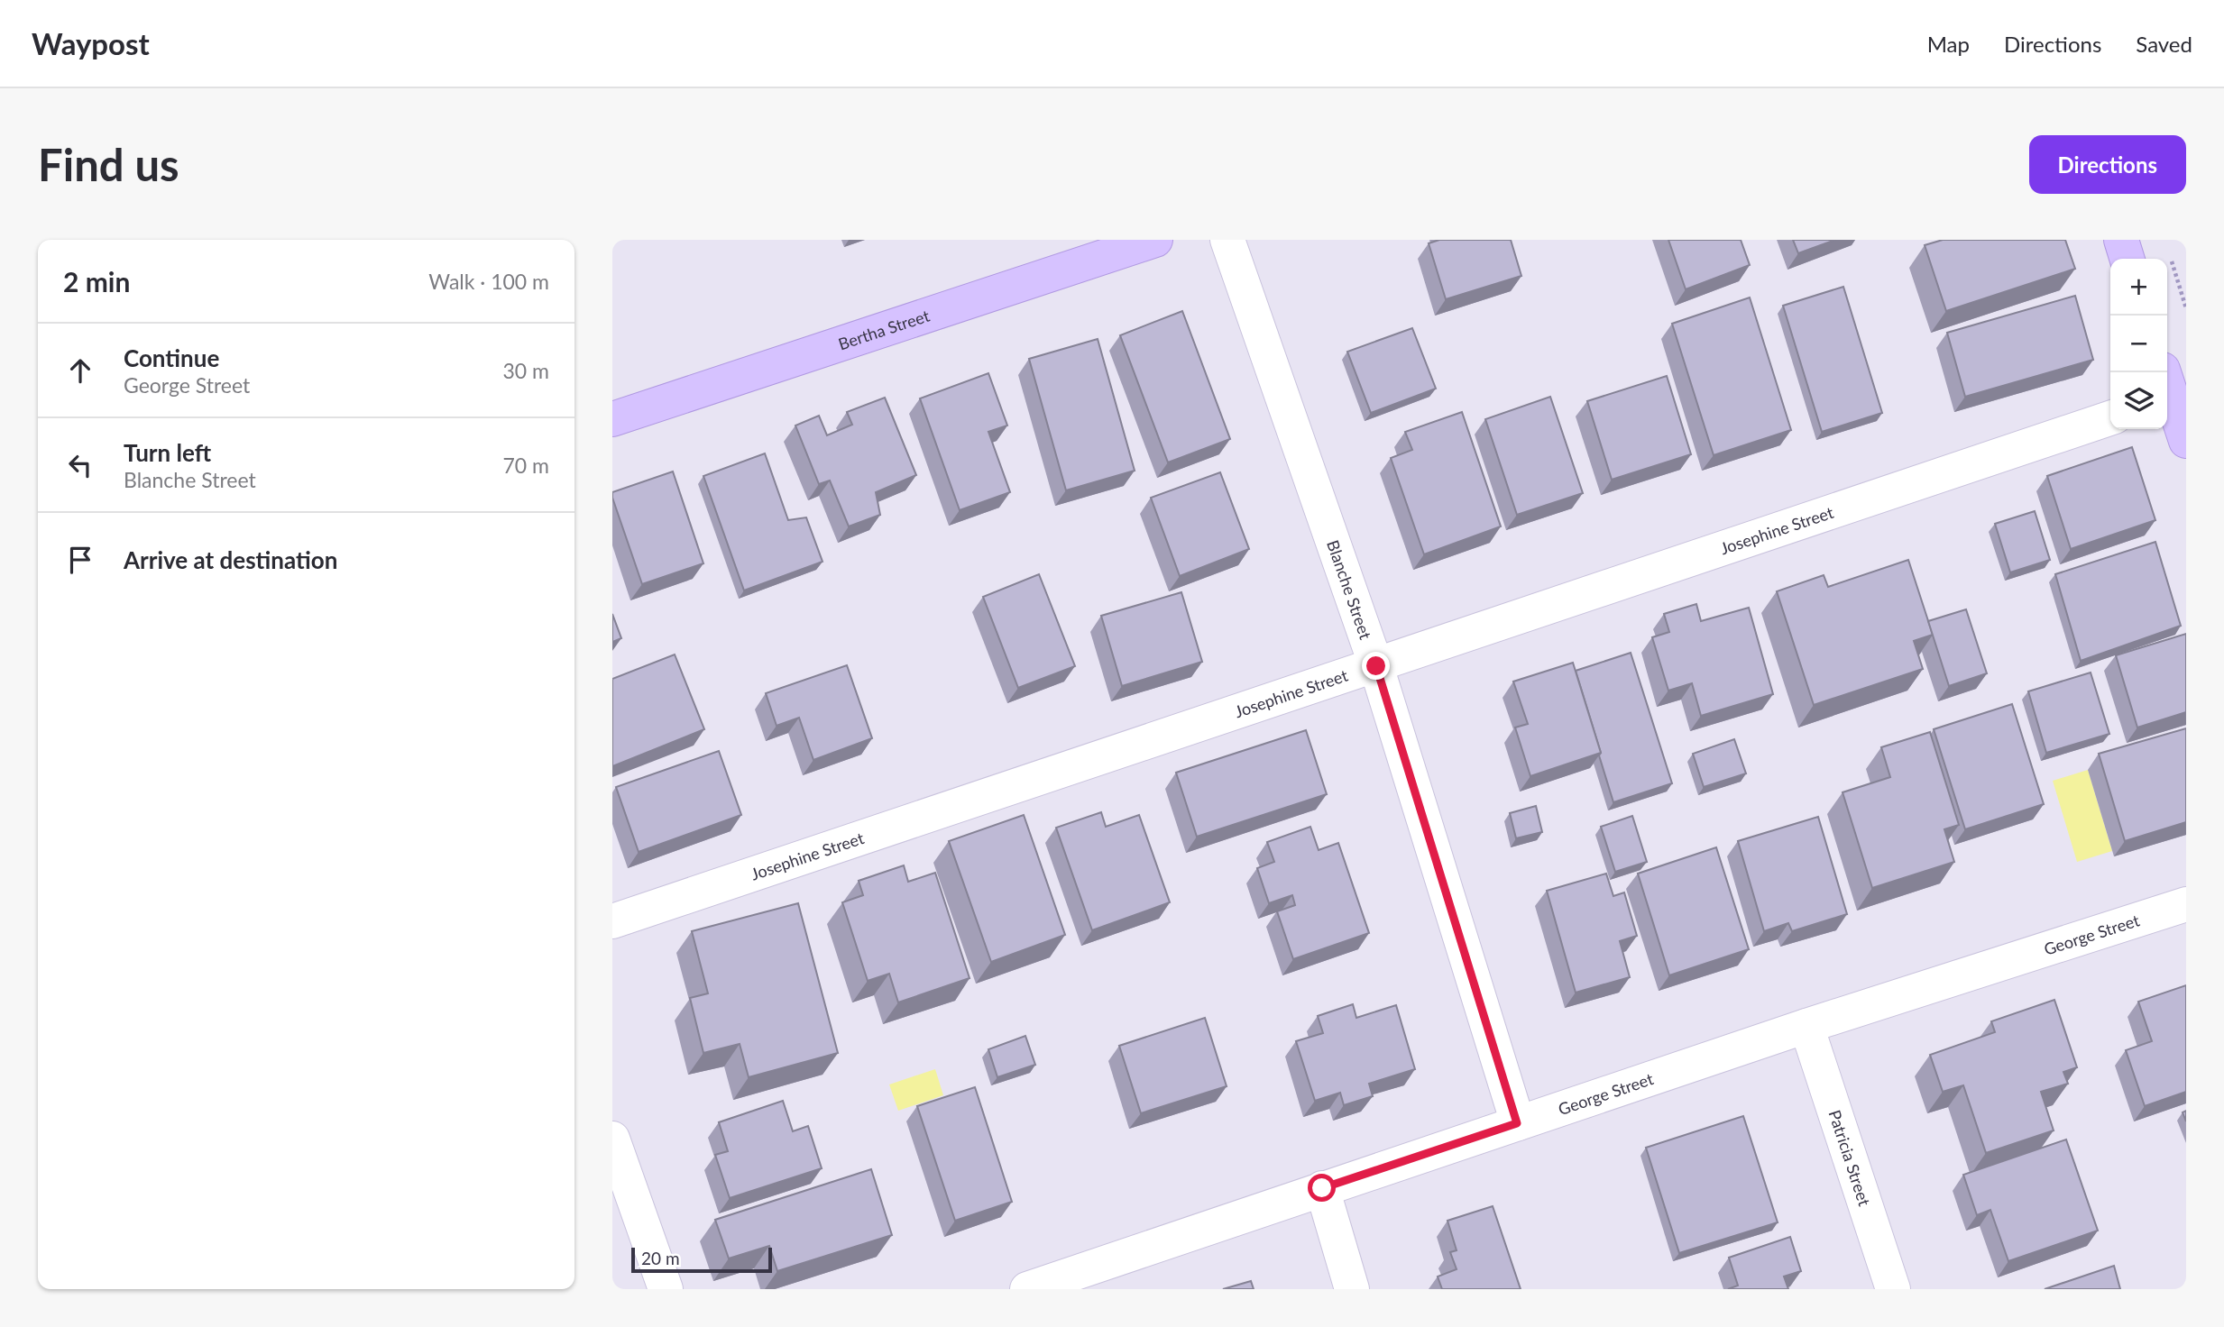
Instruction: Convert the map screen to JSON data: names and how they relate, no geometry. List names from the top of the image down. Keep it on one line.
{"streets":{"main road":["Bertha Street"],"street":["Josephine Street","Blanche Street","George Street","Patricia Street"]},"crossings":[["Josephine Street","Blanche Street"],["Blanche Street","George Street"],["George Street","Patricia Street"]],"scale_bar":"20 m","page":{"header":"Waypost","nav":["Map","Directions","Saved"],"buttons":"Directions","title":"Find us","heading":["2 min","Walk · 100 m"],"map_buttons":["+","−"],"list":[["Continue","George Street","30 m"],["Turn left","Blanche Street","70 m"],"Arrive at destination"],"scale":"20 m"}}
